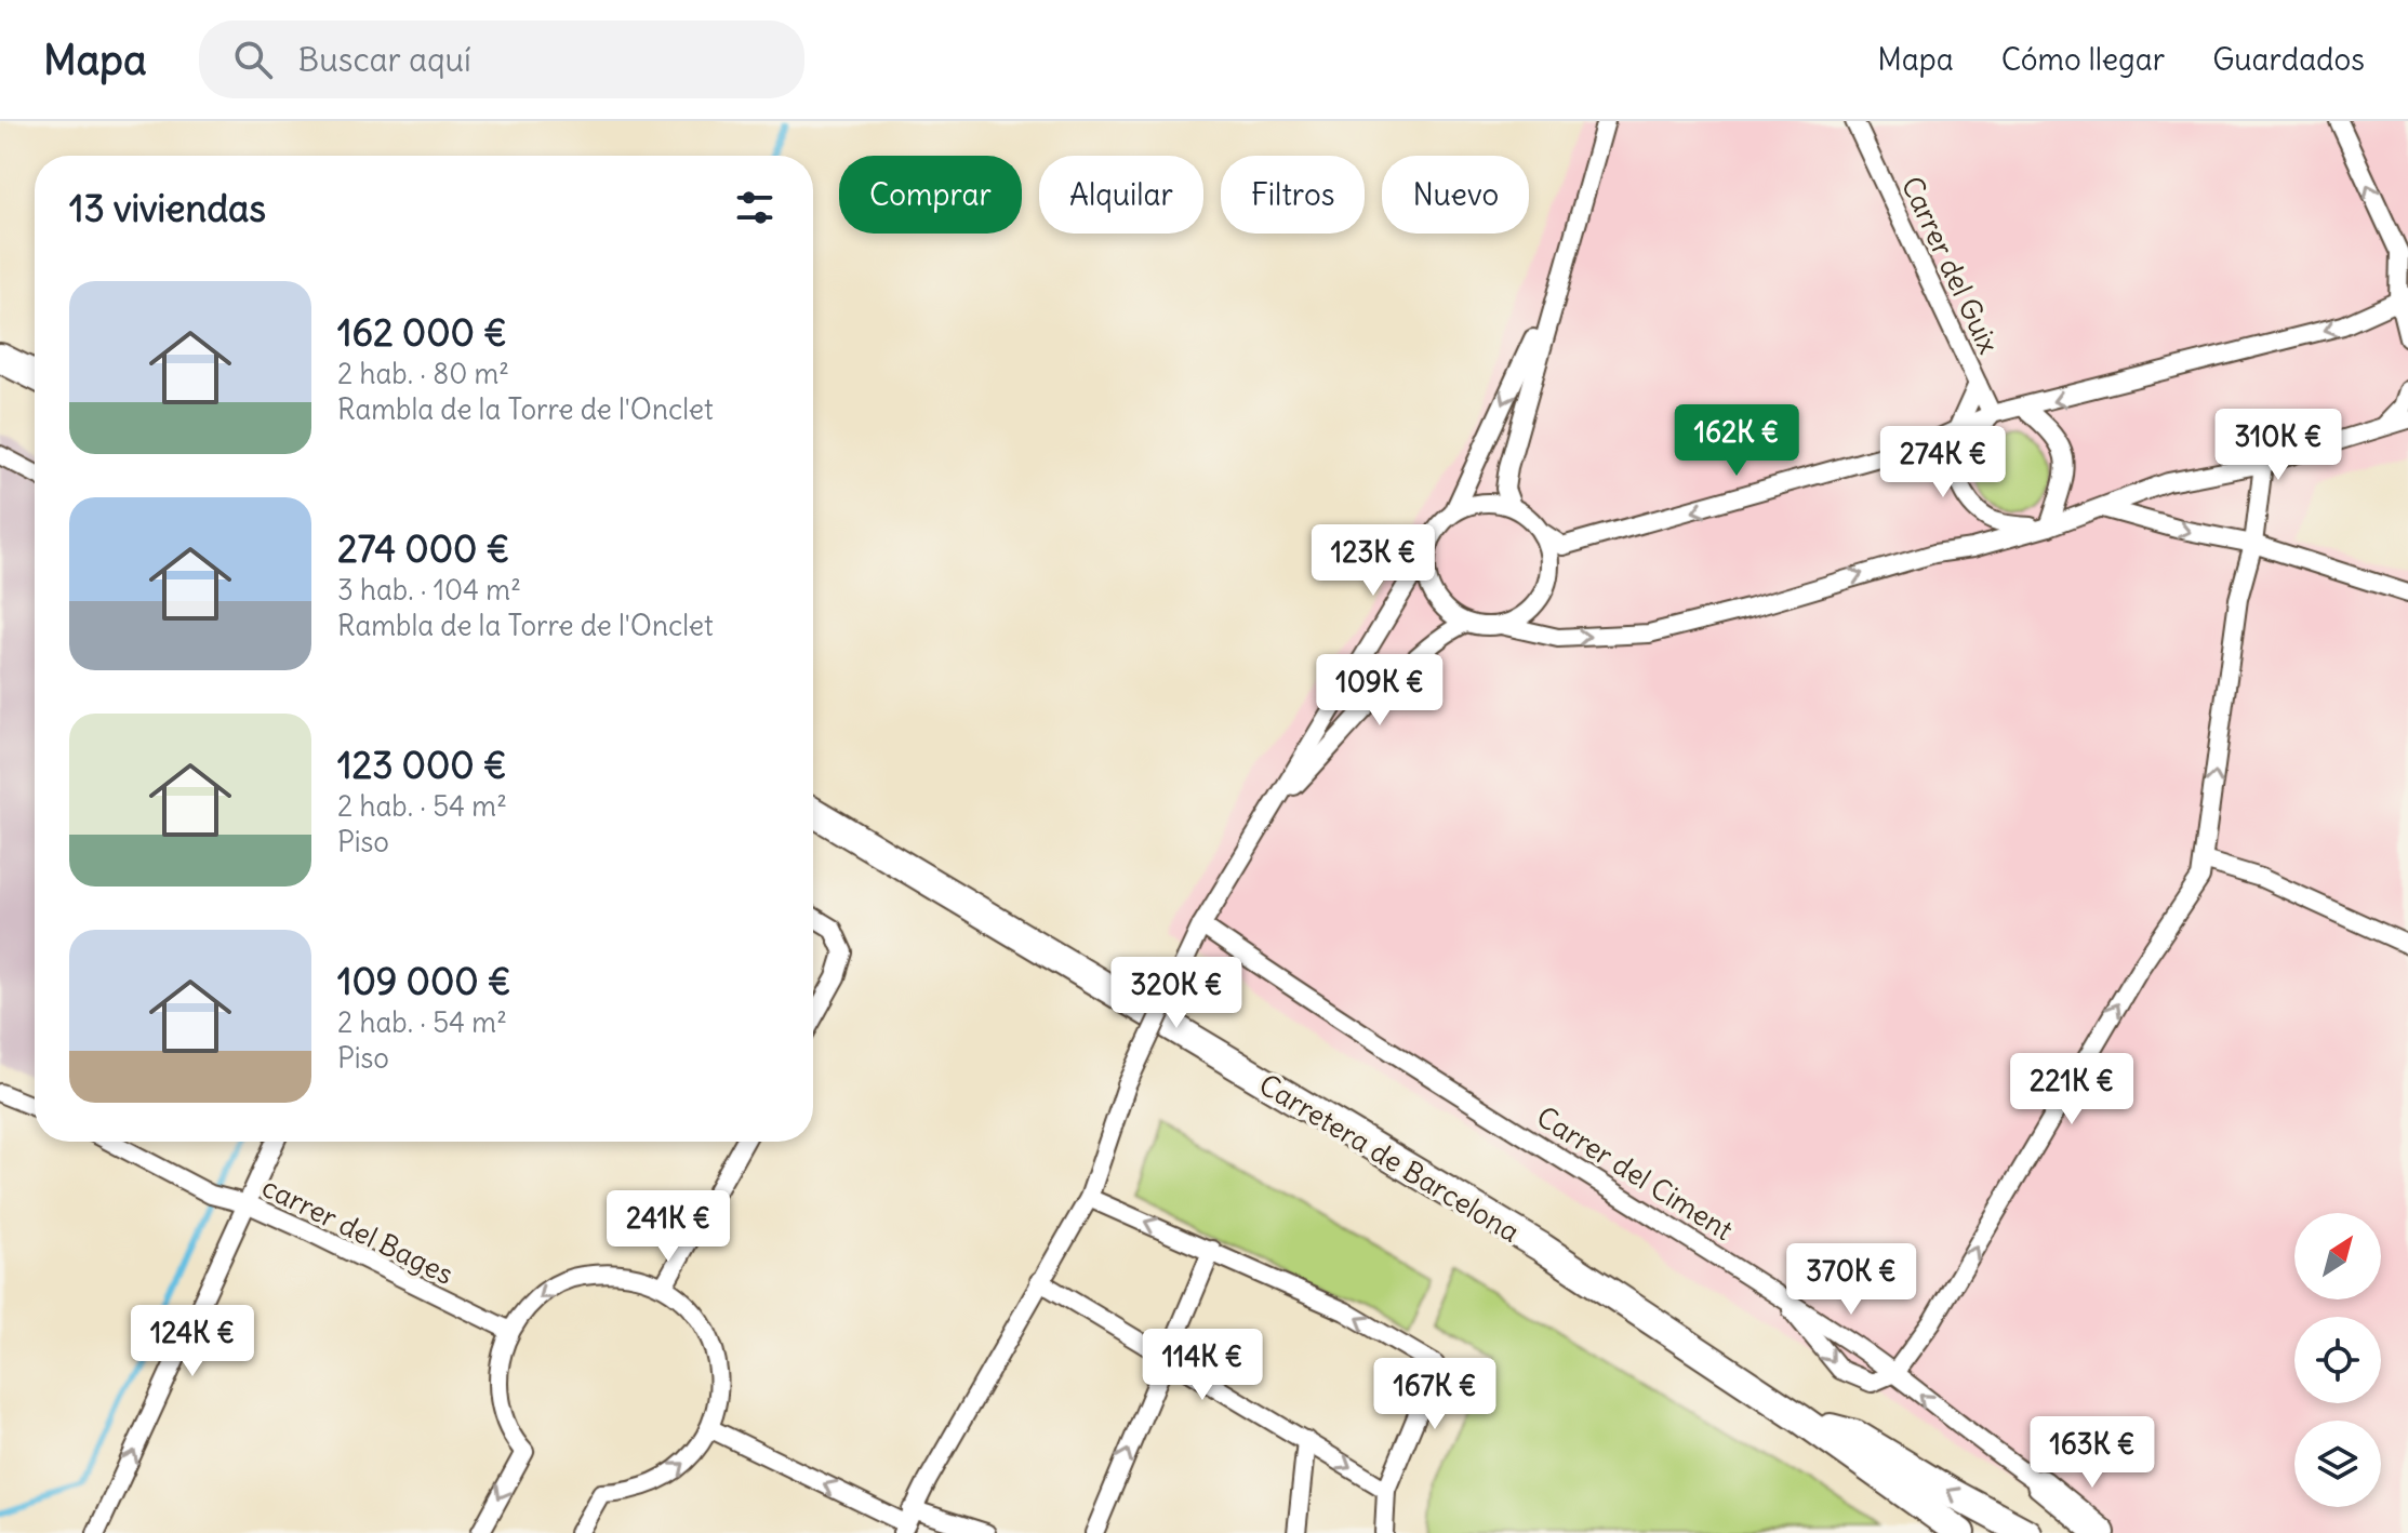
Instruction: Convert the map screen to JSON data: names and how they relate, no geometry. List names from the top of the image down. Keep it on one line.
{"streets":{"highway":["Carretera de Barcelona"],"street":["Carrer del Guix","Carrer del Ciment","carrer del Bages"]},"north":"top right","page":{"header":"Mapa","search":"Buscar aquí","nav":["Mapa","Cómo llegar","Guardados"],"chip":["Comprar","Alquilar","Filtros","Nuevo"],"heading":"13 viviendas","list":[{"name":"162 000 €","note":"2 hab. · 80 m² · Rambla de la Torre de l'Onclet"},{"name":"274 000 €","note":"3 hab. · 104 m² · Rambla de la Torre de l'Onclet"},{"name":"123 000 €","note":"2 hab. · 54 m² · Piso"},{"name":"109 000 €","note":"2 hab. · 54 m² · Piso"}],"price":["162K €","310K €","274K €","123K €","109K €","320K €","221K €","241K €","370K €","124K €","114K €","167K €","163K €"]}}
